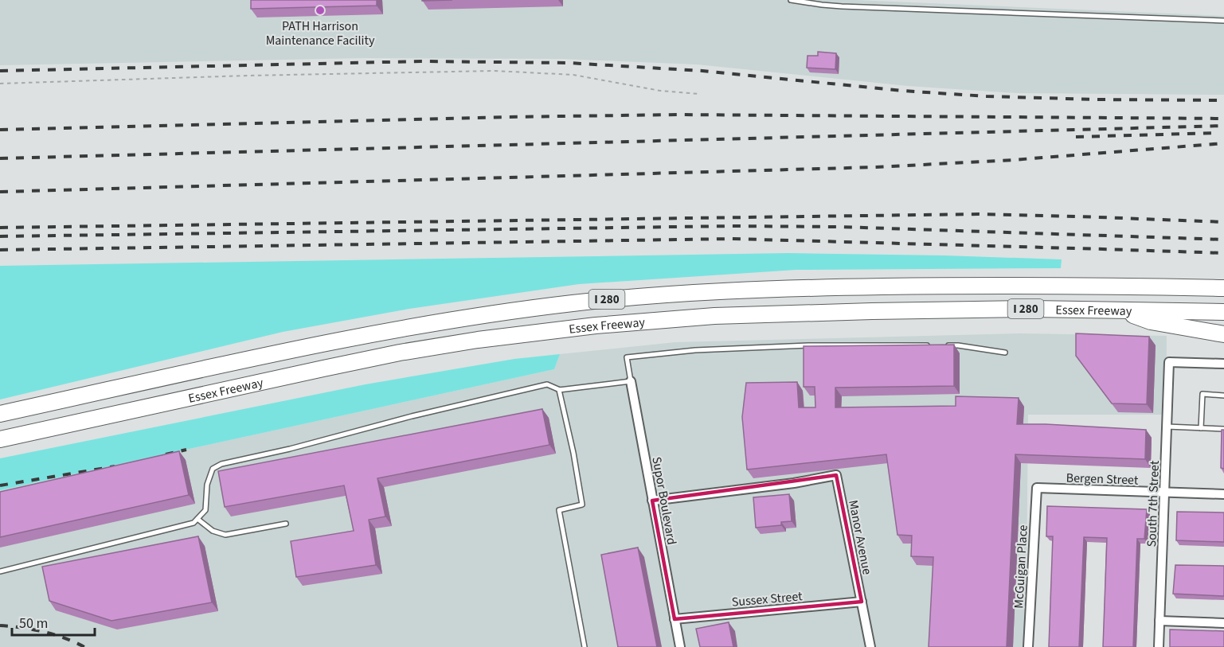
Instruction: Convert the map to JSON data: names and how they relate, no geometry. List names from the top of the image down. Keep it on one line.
{"streets":{"highway":["I 280","Essex Freeway"],"street":["Bergen Street","Supor Boulevard","South 7th Street","Manor Avenue","McGuigan Place","Sussex Street"]},"crossings":[["Bergen Street","South 7th Street"],["Bergen Street","McGuigan Place"],["Supor Boulevard","Manor Avenue"],["Supor Boulevard","Sussex Street"],["Manor Avenue","Sussex Street"]],"places":["PATH Harrison Maintenance Facility"],"scale_bar":"50 m"}
